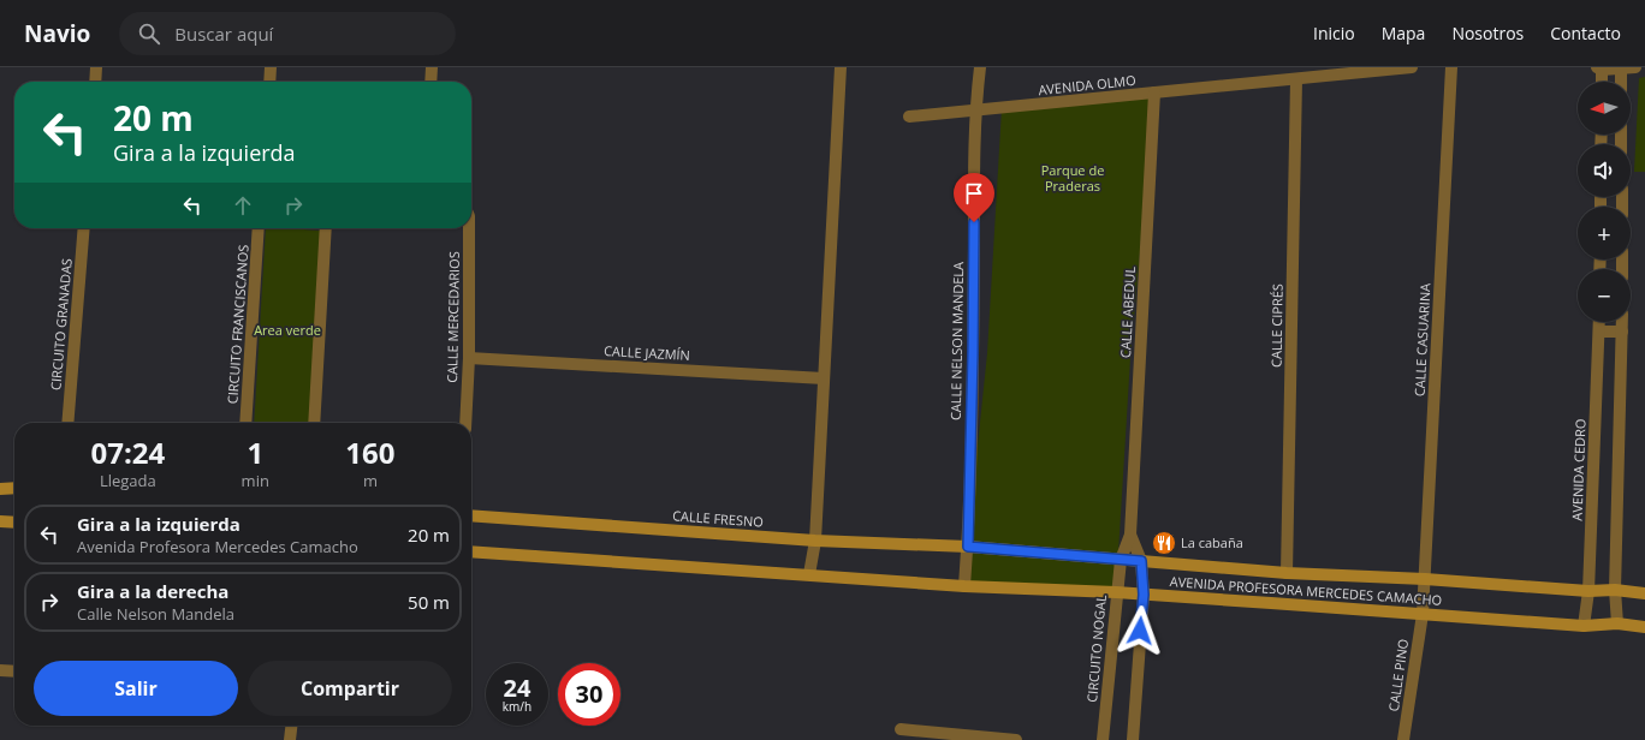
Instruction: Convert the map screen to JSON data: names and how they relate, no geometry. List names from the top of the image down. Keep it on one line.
{"streets":{"street":["AVENIDA OLMO","CALLE ABEDUL","CALLE MERCEDARIOS","CIRCUITO GRANADAS","CIRCUITO FRANCISCANOS","CALLE CIPRÉS","CALLE CASUARINA","CALLE NELSON MANDELA","CALLE JAZMÍN","AVENIDA CEDRO","CALLE FRESNO","AVENIDA PROFESORA MERCEDES CAMACHO","CIRCUITO NOGAL","CALLE PINO"]},"crossings":[["AVENIDA OLMO","CALLE ABEDUL"],["AVENIDA OLMO","CALLE CIPRÉS"],["AVENIDA OLMO","CALLE NELSON MANDELA"],["CALLE ABEDUL","AVENIDA PROFESORA MERCEDES CAMACHO"],["CALLE ABEDUL","CIRCUITO NOGAL"],["CALLE MERCEDARIOS","CALLE JAZMÍN"],["CALLE CIPRÉS","AVENIDA PROFESORA MERCEDES CAMACHO"],["CALLE CASUARINA","AVENIDA PROFESORA MERCEDES CAMACHO"],["CALLE CASUARINA","CALLE PINO"],["CALLE NELSON MANDELA","CALLE FRESNO"],["CALLE NELSON MANDELA","AVENIDA PROFESORA MERCEDES CAMACHO"],["AVENIDA CEDRO","AVENIDA PROFESORA MERCEDES CAMACHO"],["CALLE FRESNO","AVENIDA PROFESORA MERCEDES CAMACHO"],["AVENIDA PROFESORA MERCEDES CAMACHO","CIRCUITO NOGAL"],["AVENIDA PROFESORA MERCEDES CAMACHO","CALLE PINO"]],"parks":["Parque de Praderas","Area verde"],"places":{"restaurant":["La cabaña"]},"north":"left","page":{"header":"Navio","search":"Buscar aquí","nav":["Inicio","Mapa","Nosotros","Contacto"],"map_buttons":["+","−"],"turn":["20 m","Gira a la izquierda"],"eta":["07:24","Llegada","1","min","160","m"],"list":[{"name":"Gira a la izquierda","note":"Avenida Profesora Mercedes Camacho","value":"20 m"},{"name":"Gira a la derecha","note":"Calle Nelson Mandela","value":"50 m"}],"buttons":["Salir","Compartir"],"speed":"24 km/h","limit":"30"}}
